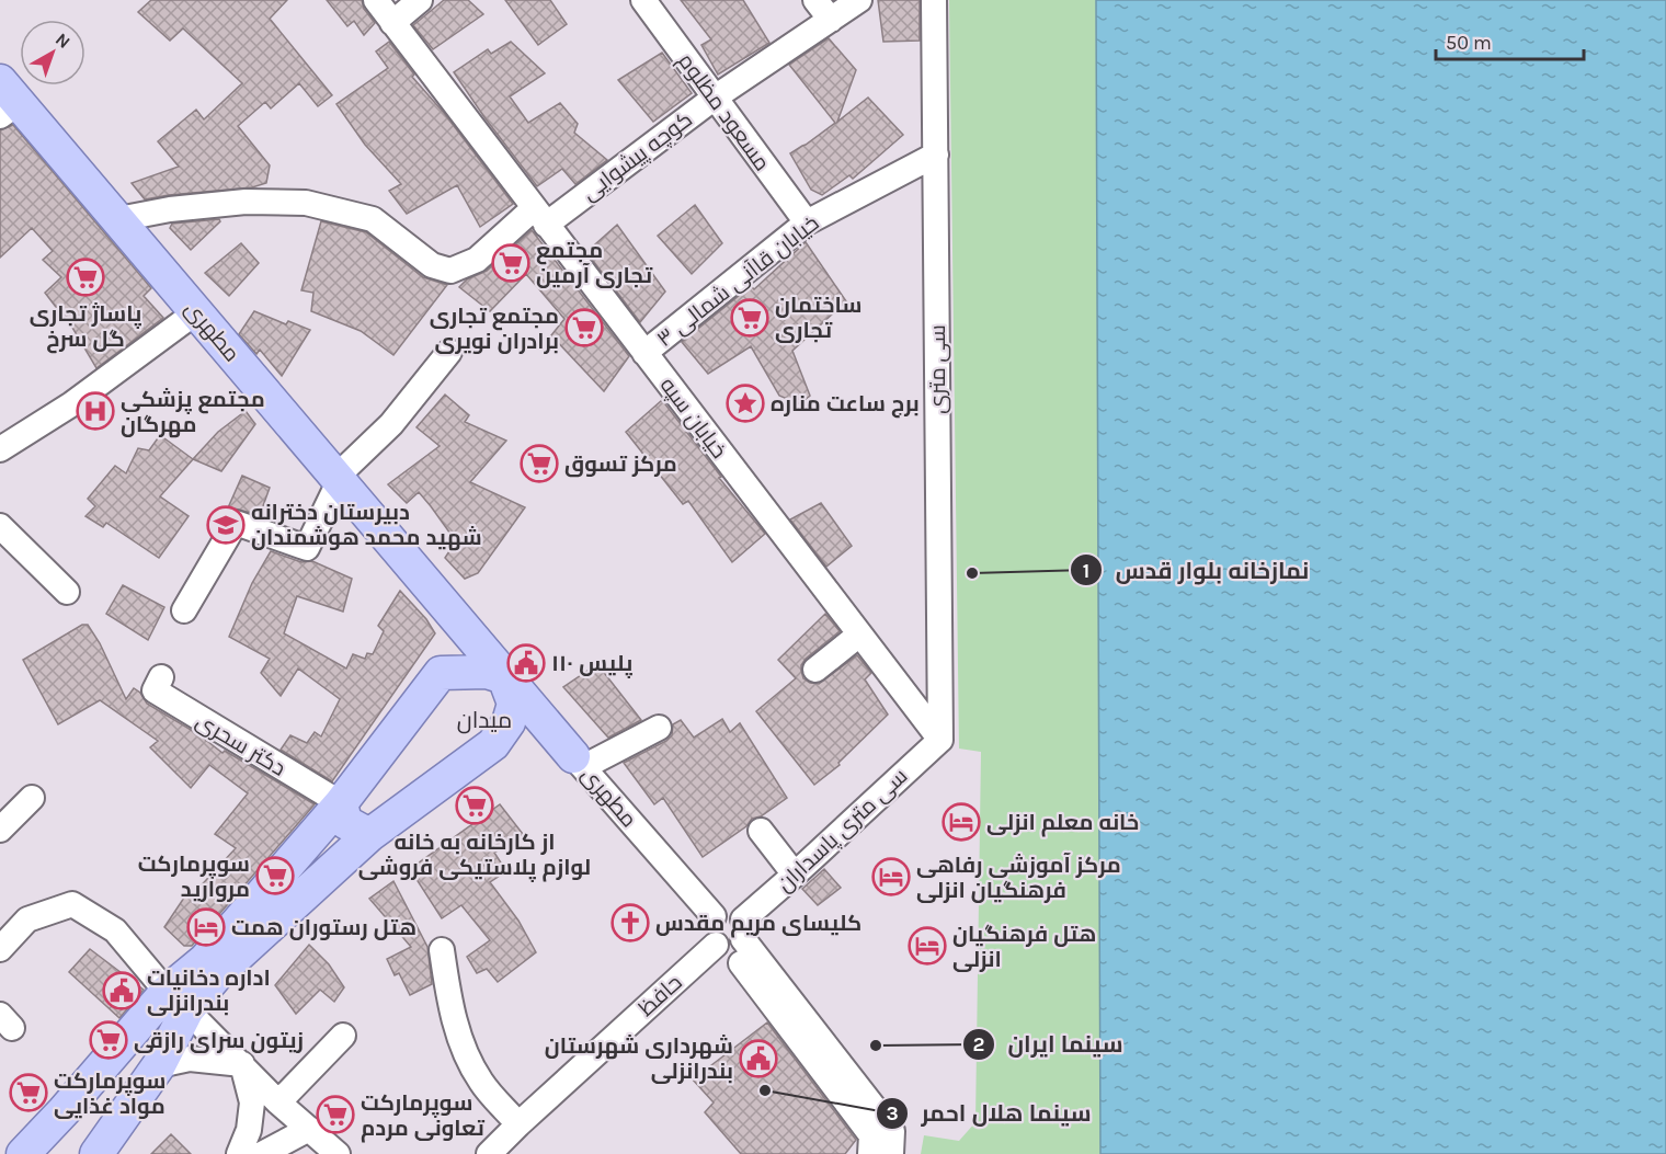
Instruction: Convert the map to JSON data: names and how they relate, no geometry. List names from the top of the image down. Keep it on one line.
{"streets":{"main road":["مطهری"],"street":["مسعود مظلوم","کوچه پیشوایی","خیابان قاآنی شمالی ۳","سی متری","خیابان سپه","دکتر سحری","سی متری پاسداران","حافظ"]},"crossings":[["مسعود مظلوم","کوچه پیشوایی"],["مسعود مظلوم","خیابان قاآنی شمالی ۳"],["کوچه پیشوایی","مطهری"],["کوچه پیشوایی","خیابان سپه"],["خیابان قاآنی شمالی ۳","سی متری"],["خیابان قاآنی شمالی ۳","خیابان سپه"],["مطهری","سی متری پاسداران"],["مطهری","حافظ"],["سی متری","خیابان سپه"],["سی متری","سی متری پاسداران"],["خیابان سپه","سی متری پاسداران"],["سی متری پاسداران","حافظ"]],"districts":["میدان"],"places":{"supermarket":["مجتمع تجاری آرمین","پاساژ تجاری گل سرخ","ساختمان تجاری","مجتمع تجاری برادران نویری","مرکز تسوق","از کارخانه به خانه لوازم پلاستیکی فروشی","سوپرمارکت مروارید","زیتون سرای رازقی","سوپرمارکت مواد غذایی","سوپرمارکت تعاونی مردم"],"place":["برج ساعت مناره"],"hospital":["مجتمع پزشکی مهرگان"],"school or university":["دبیرستان دخترانه شهید محمد هوشمندان"],"other":["نمازخانه بلوار قدس","سینما ایران","سینما هلال احمر"],"public building":["پلیس ۱۱۰","اداره دخانیات بندرانزلی","شهرداری شهرستان بندرانزلی"],"hotel":["خانه معلم انزلی","مرکز آموزشی رفاهی فرهنگیان انزلی","هتل رستوران همت","هتل فرهنگیان انزلی"],"church":["کلیسای مریم مقدس"]},"scale_bar":"50 m","north":"top right"}
